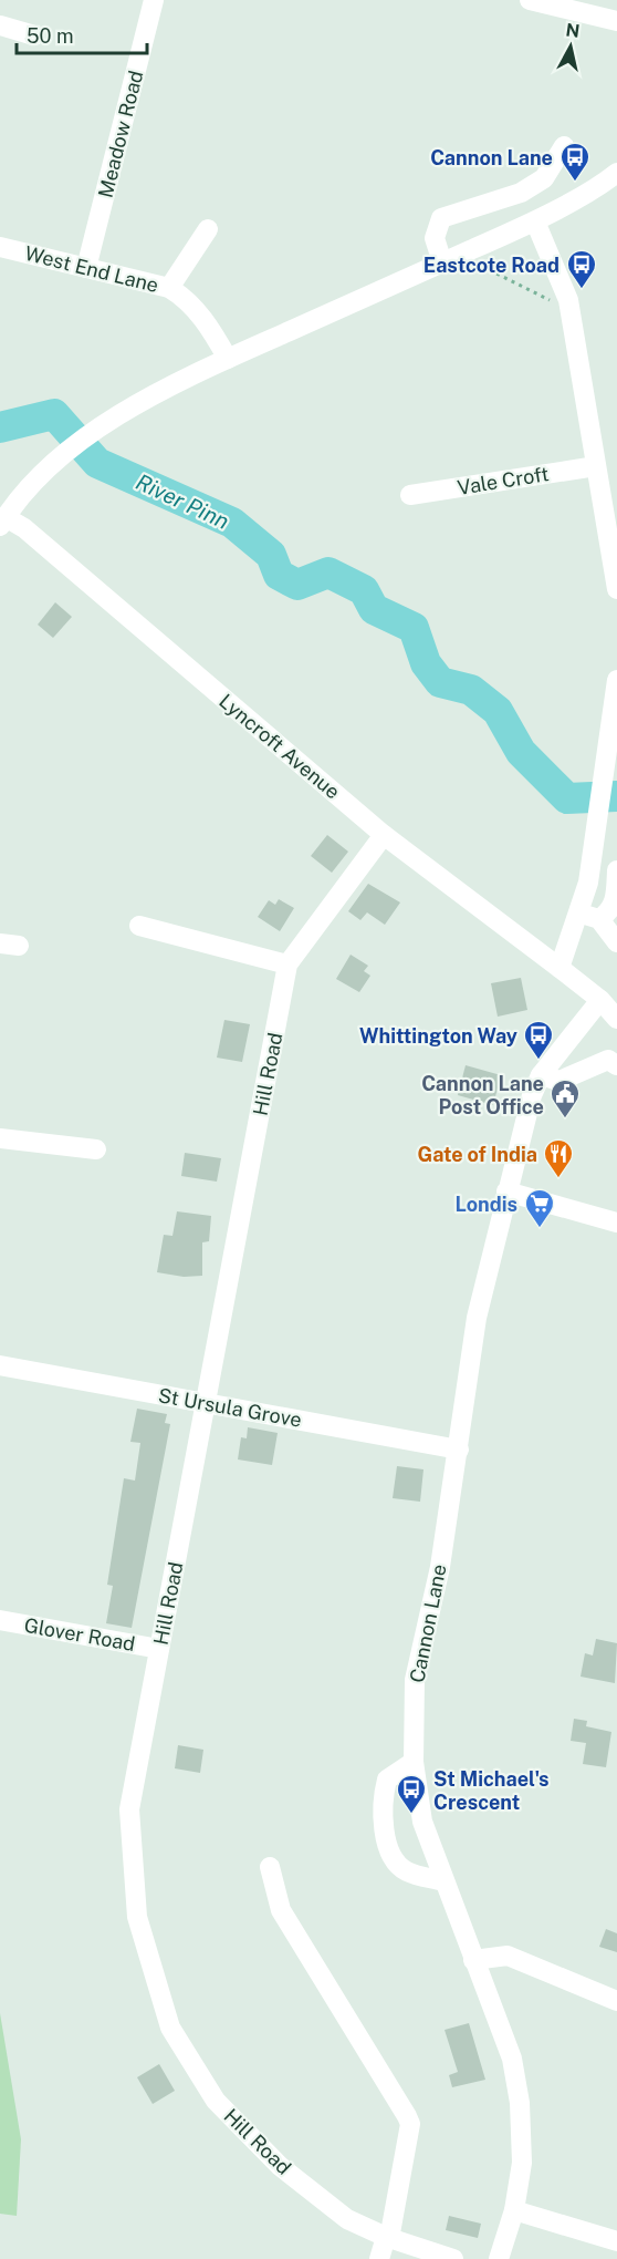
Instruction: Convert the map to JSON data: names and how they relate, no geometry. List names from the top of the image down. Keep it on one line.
{"streets":{"street":["Meadow Road","West End Lane","Vale Croft","Lyncroft Avenue","Hill Road","St Ursula Grove","Cannon Lane","Glover Road"]},"crossings":[["Meadow Road","West End Lane"],["Lyncroft Avenue","Hill Road"],["Hill Road","St Ursula Grove"],["Hill Road","Glover Road"],["St Ursula Grove","Cannon Lane"]],"water":["River Pinn"],"places":{"bus stop":["Cannon Lane","Eastcote Road","Whittington Way","St Michael's Crescent"],"public building":["Cannon Lane Post Office"],"restaurant":["Gate of India"],"supermarket":["Londis"]},"scale_bar":"50 m","north":"top"}
